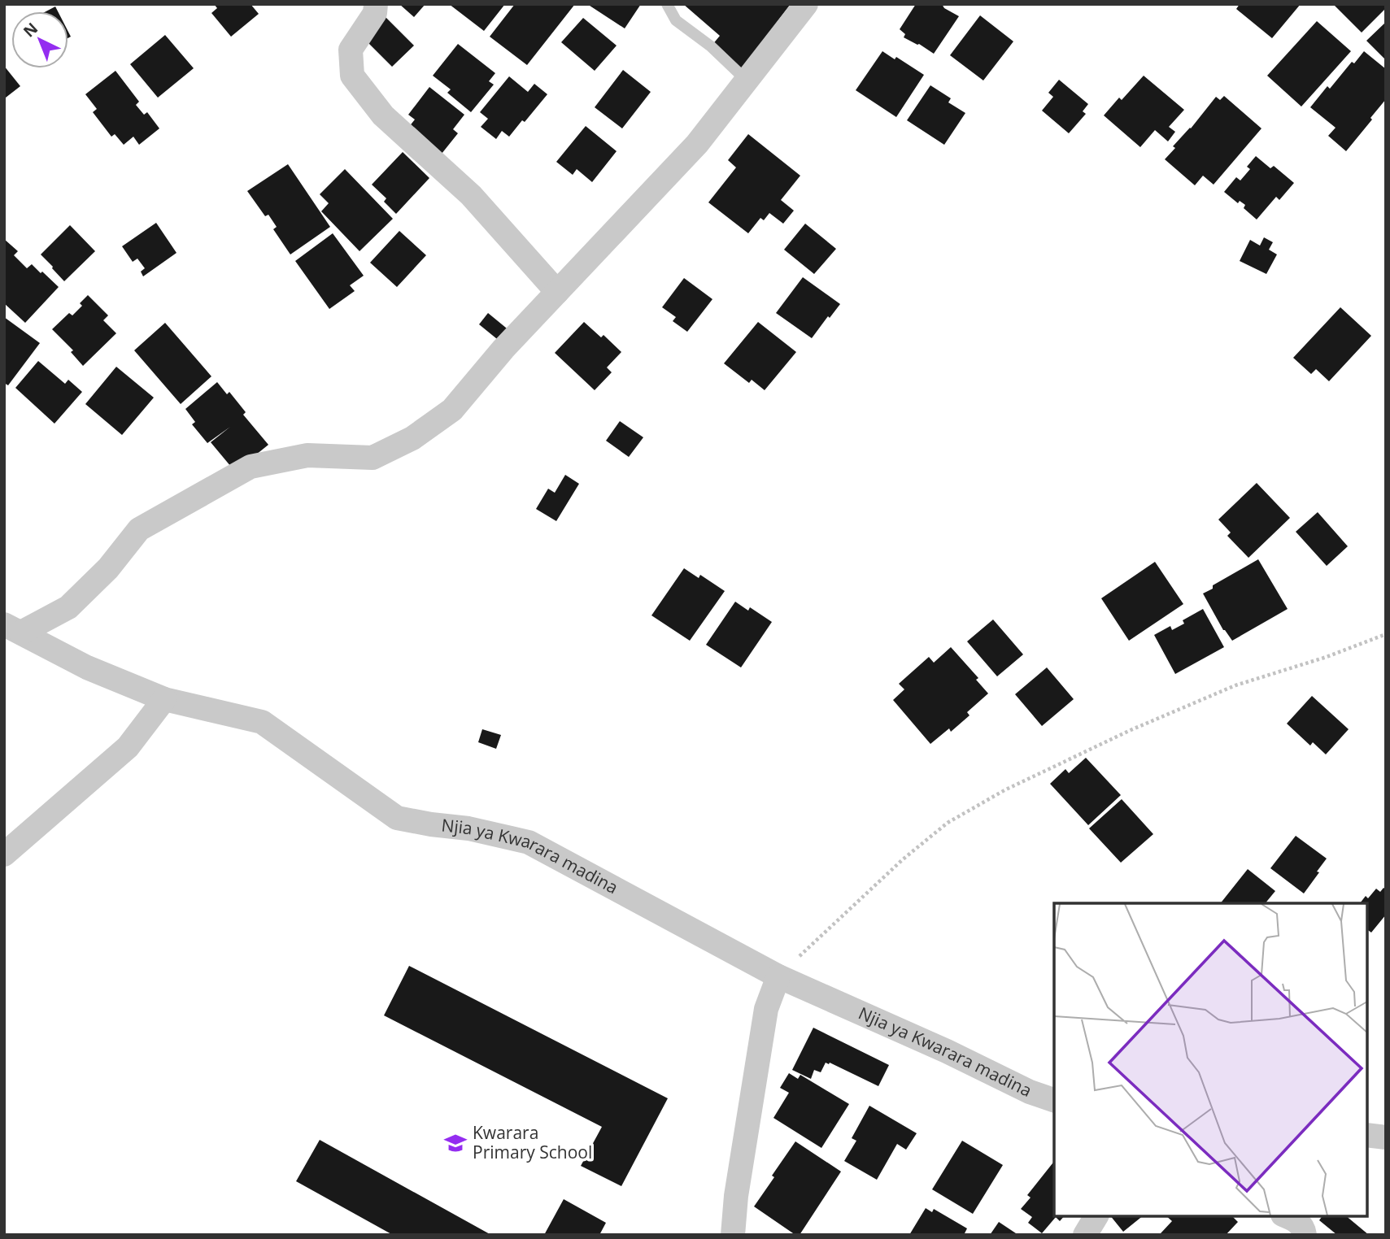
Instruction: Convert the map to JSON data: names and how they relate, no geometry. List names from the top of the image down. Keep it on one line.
{"streets":{"street":["Njia ya Kwarara madina"]},"places":{"school or university":["Kwarara Primary School"]},"north":"top left"}
